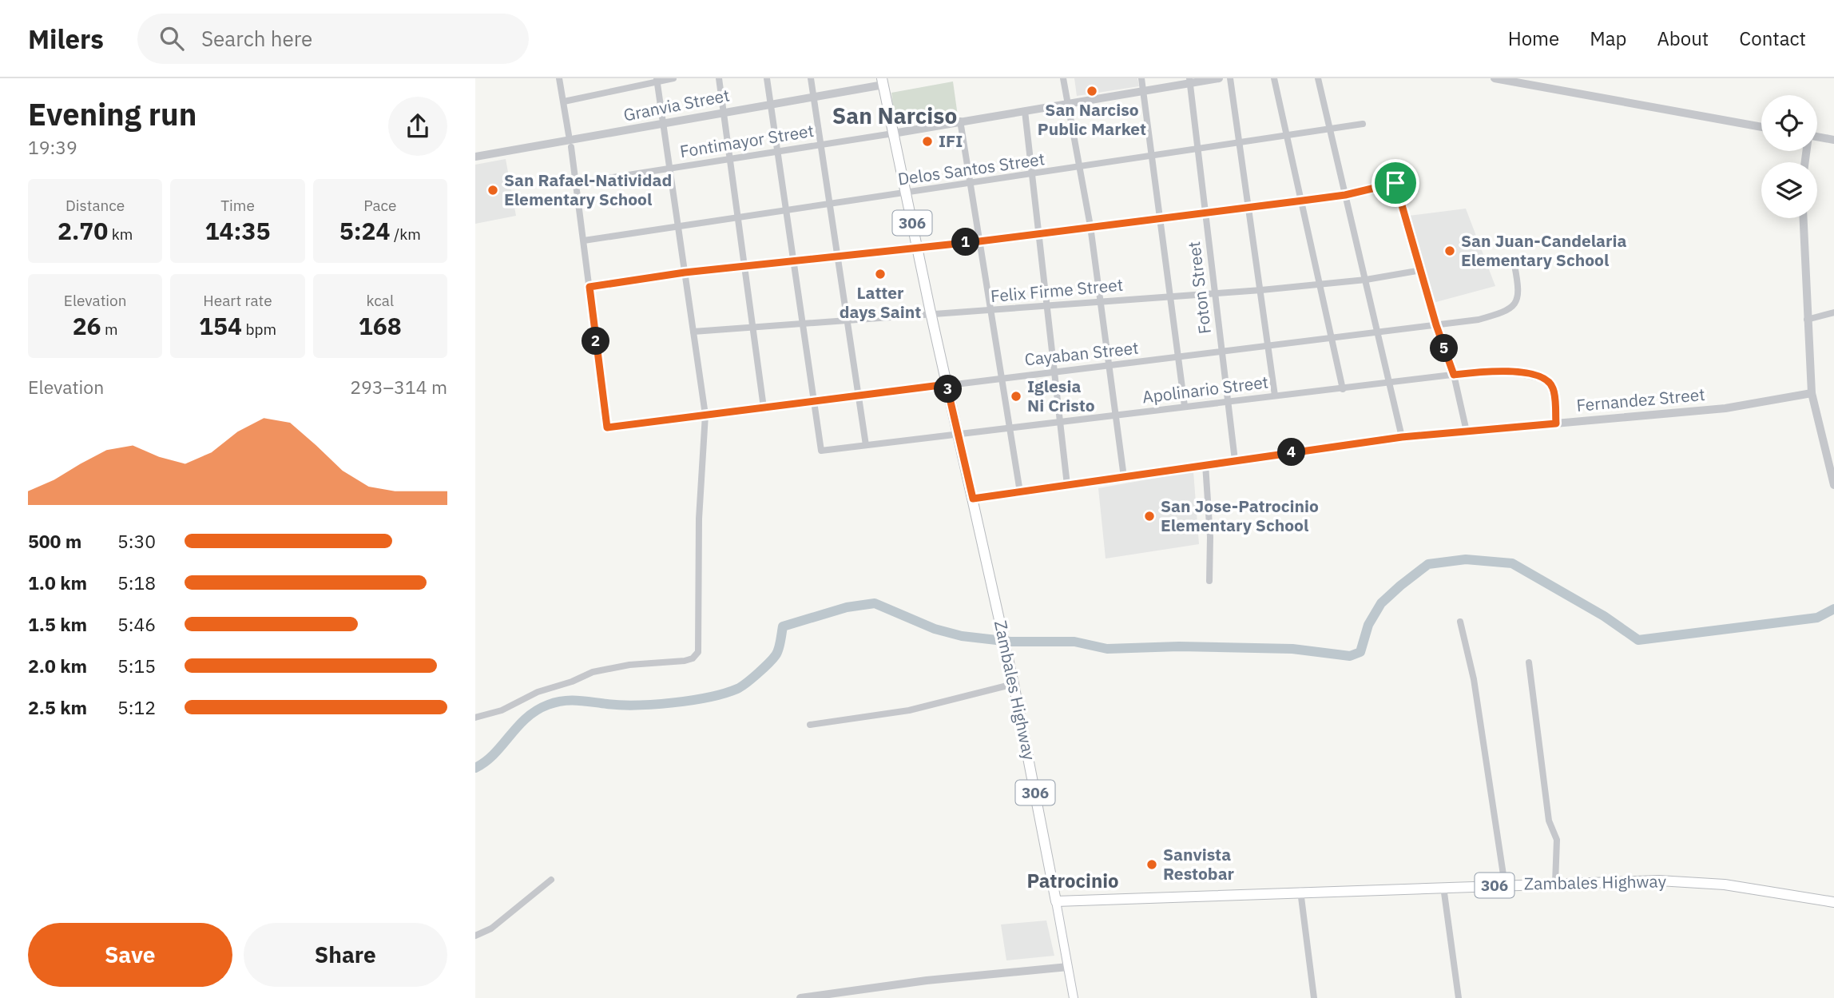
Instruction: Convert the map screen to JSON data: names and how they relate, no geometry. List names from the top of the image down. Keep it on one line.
{"streets":{"main road":["306","Zambales Highway"],"street":["Granvia Street","Fontimayor Street","Delos Santos Street","Foton Street","Felix Firme Street","Cayaban Street","Apolinario Street","Fernandez Street"]},"crossings":[["Granvia Street","Zambales Highway"],["Fontimayor Street","Foton Street"],["Fontimayor Street","Zambales Highway"],["Delos Santos Street","Foton Street"],["Delos Santos Street","Zambales Highway"],["Foton Street","Felix Firme Street"],["Foton Street","Cayaban Street"],["Foton Street","Apolinario Street"],["Foton Street","Fernandez Street"],["Felix Firme Street","Zambales Highway"],["Cayaban Street","Apolinario Street"],["Cayaban Street","Zambales Highway"],["Apolinario Street","Fernandez Street"],["Apolinario Street","Zambales Highway"],["Fernandez Street","Zambales Highway"]],"districts":["San Narciso","Patrocinio"],"places":["San Narciso Public Market","IFI","San Rafael-Natividad Elementary School","San Juan-Candelaria Elementary School","Latter days Saint","Iglesia Ni Cristo","San Jose-Patrocinio Elementary School","Sanvista Restobar"],"page":{"header":"Milers","search":"Search here","nav":["Home","Map","About","Contact"],"heading":["Evening run","19:39"],"stats":[["Distance","2.70 km"],["Time","14:35"],["Pace","5:24 /km"],["Elevation","26 m"],["Heart rate","154 bpm"],["kcal","168"]],"pins":["1","2","5","3","4"],"chart":["Elevation","293–314 m"],"list":[{"name":"500 m","note":"5:30"},{"name":"1.0 km","note":"5:18"},{"name":"1.5 km","note":"5:46"},{"name":"2.0 km","note":"5:15"},{"name":"2.5 km","note":"5:12"}],"buttons":["Save","Share"]}}
